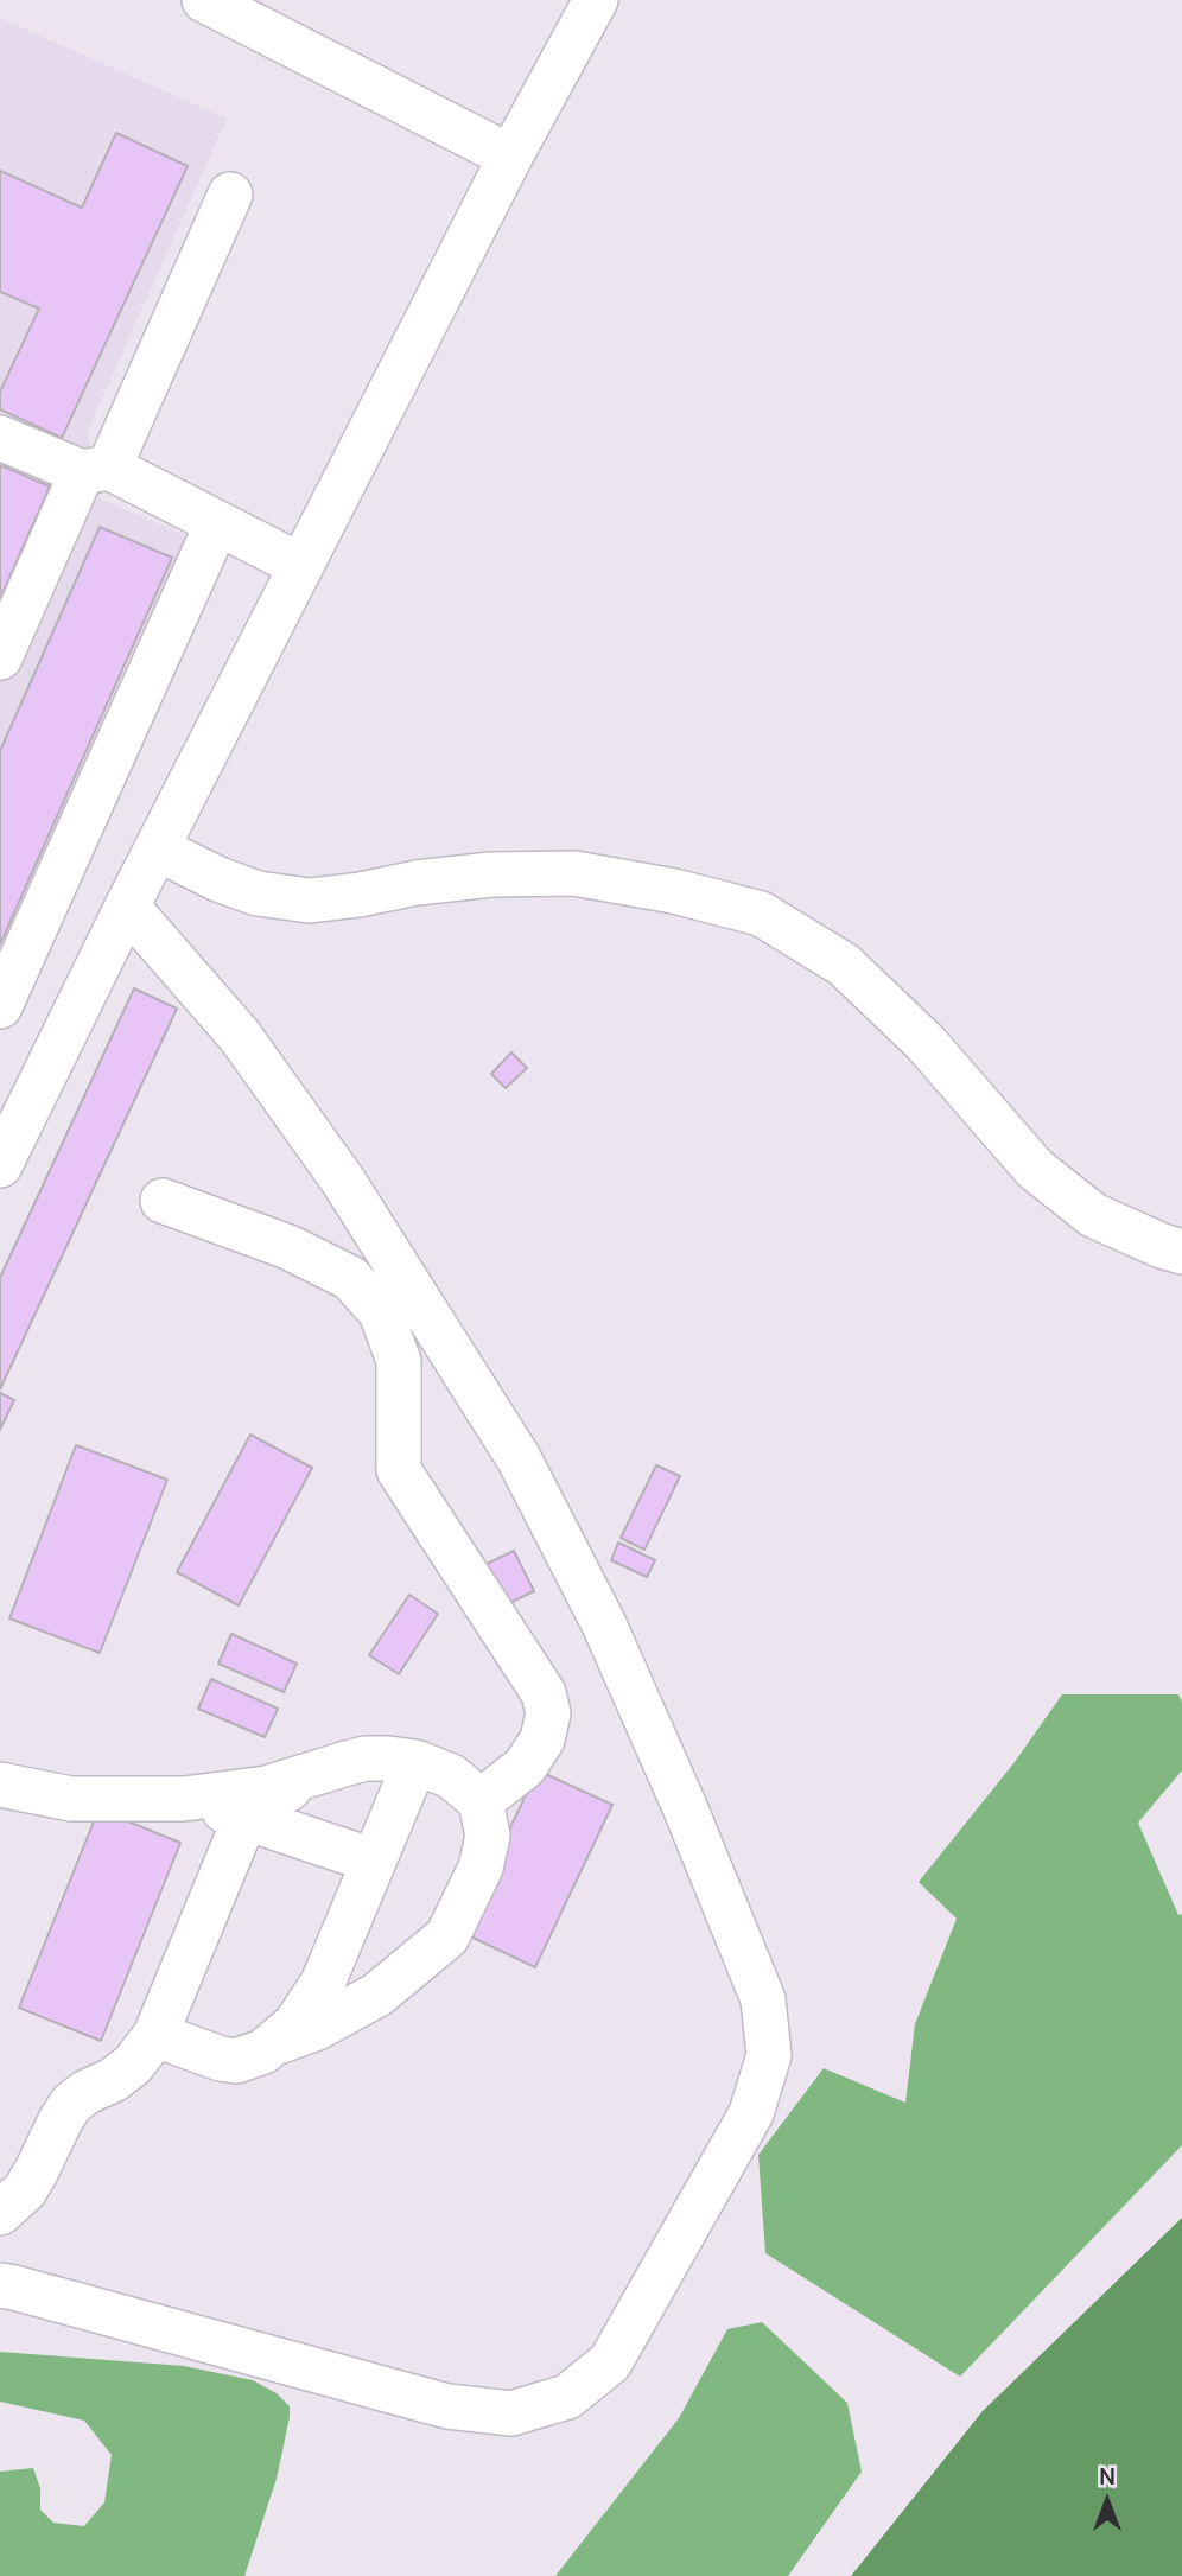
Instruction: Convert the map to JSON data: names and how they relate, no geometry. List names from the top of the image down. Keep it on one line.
{"north":"top"}
